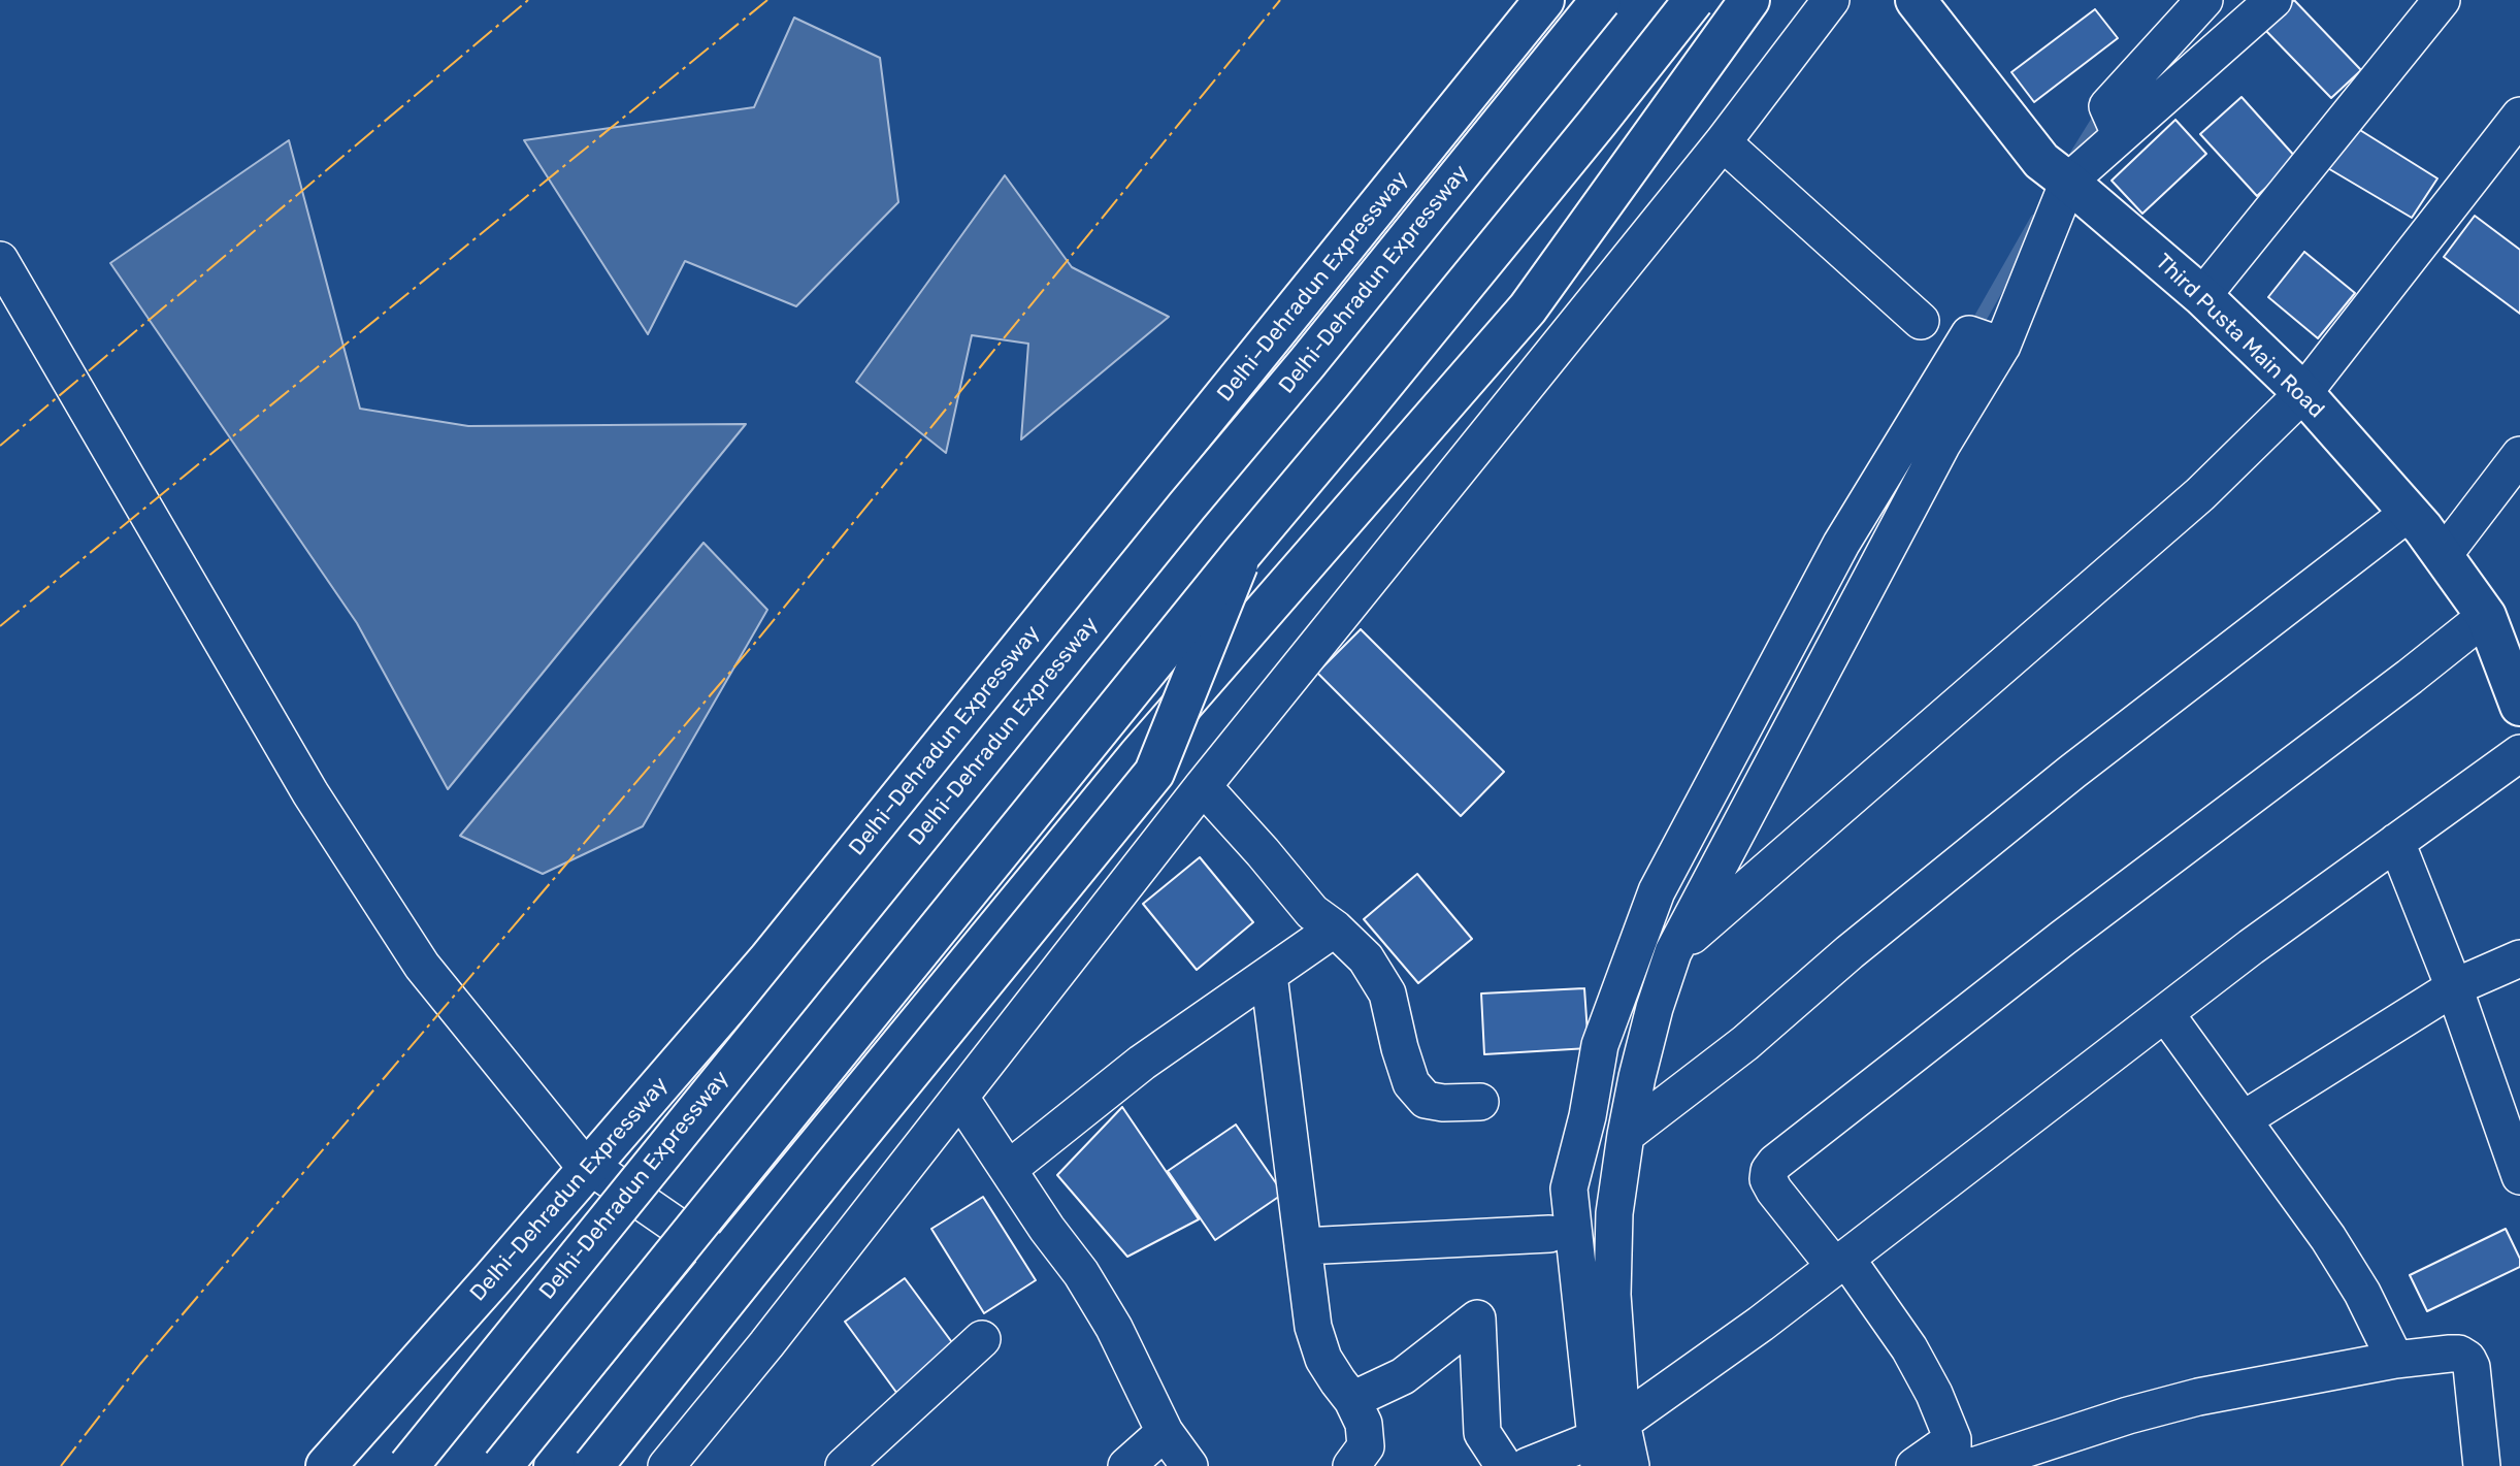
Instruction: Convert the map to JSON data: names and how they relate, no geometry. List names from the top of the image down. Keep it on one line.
{"streets":{"main road":["Delhi-Dehradun Expressway","Delhi–Dehradun Expressway","Third Pusta Main Road"]}}
